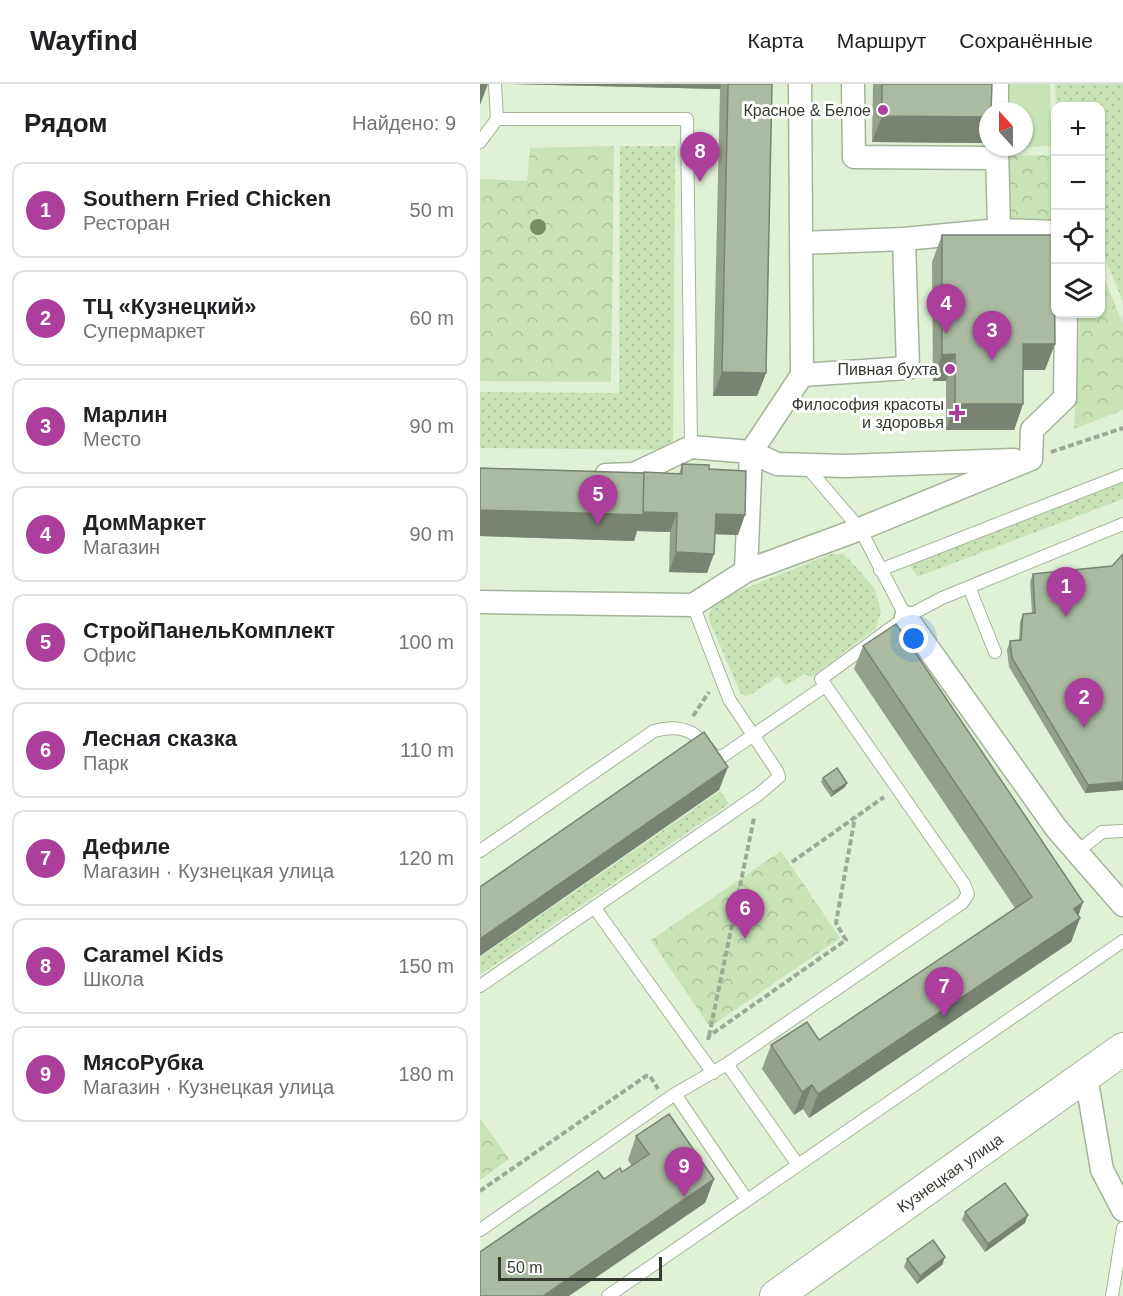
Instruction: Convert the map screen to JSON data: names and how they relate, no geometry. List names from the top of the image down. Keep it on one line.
{"streets":{"main road":["Кузнецкая улица"]},"places":{"other":["Красное & Белое","Пивная бухта"],"health":["Философия красоты и здоровья"]},"scale_bar":"50 m","north":"top","page":{"header":"Wayfind","nav":["Карта","Маршрут","Сохранённые"],"heading":["Рядом","Найдено: 9"],"map_buttons":["+","−"],"pins":["8","4","3","5","1","2","6","7","9"],"list":[{"mark":"1","name":"Southern Fried Chicken","note":"Ресторан","value":"50 m"},{"mark":"2","name":"ТЦ «Кузнецкий»","note":"Супермаркет","value":"60 m"},{"mark":"3","name":"Марлин","note":"Место","value":"90 m"},{"mark":"4","name":"ДомМаркет","note":"Магазин","value":"90 m"},{"mark":"5","name":"СтройПанельКомплект","note":"Офис","value":"100 m"},{"mark":"6","name":"Лесная сказка","note":"Парк","value":"110 m"},{"mark":"7","name":"Дефиле","note":"Магазин · Кузнецкая улица","value":"120 m"},{"mark":"8","name":"Caramel Kids","note":"Школа","value":"150 m"},{"mark":"9","name":"МясоРубка","note":"Магазин · Кузнецкая улица","value":"180 m"}],"scale":"50 m"}}
